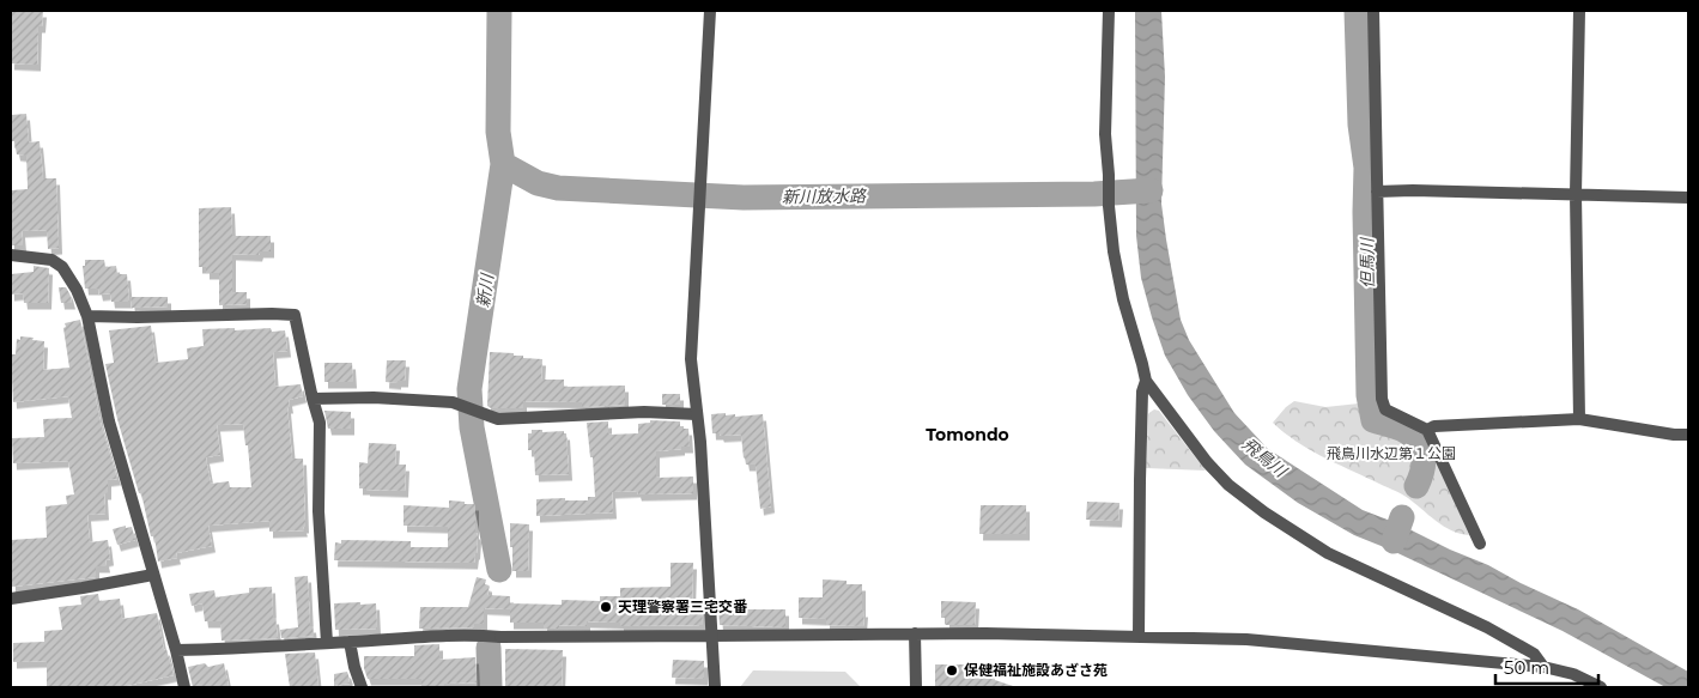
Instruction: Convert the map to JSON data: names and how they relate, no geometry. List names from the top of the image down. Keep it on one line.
{"districts":["Tomondo"],"water":["新川放水路","但馬川","新川","飛鳥川"],"parks":["飛鳥川水辺第１公園"],"places":["天理警察署三宅交番","保健福祉施設あざさ苑"],"scale_bar":"50 m"}
